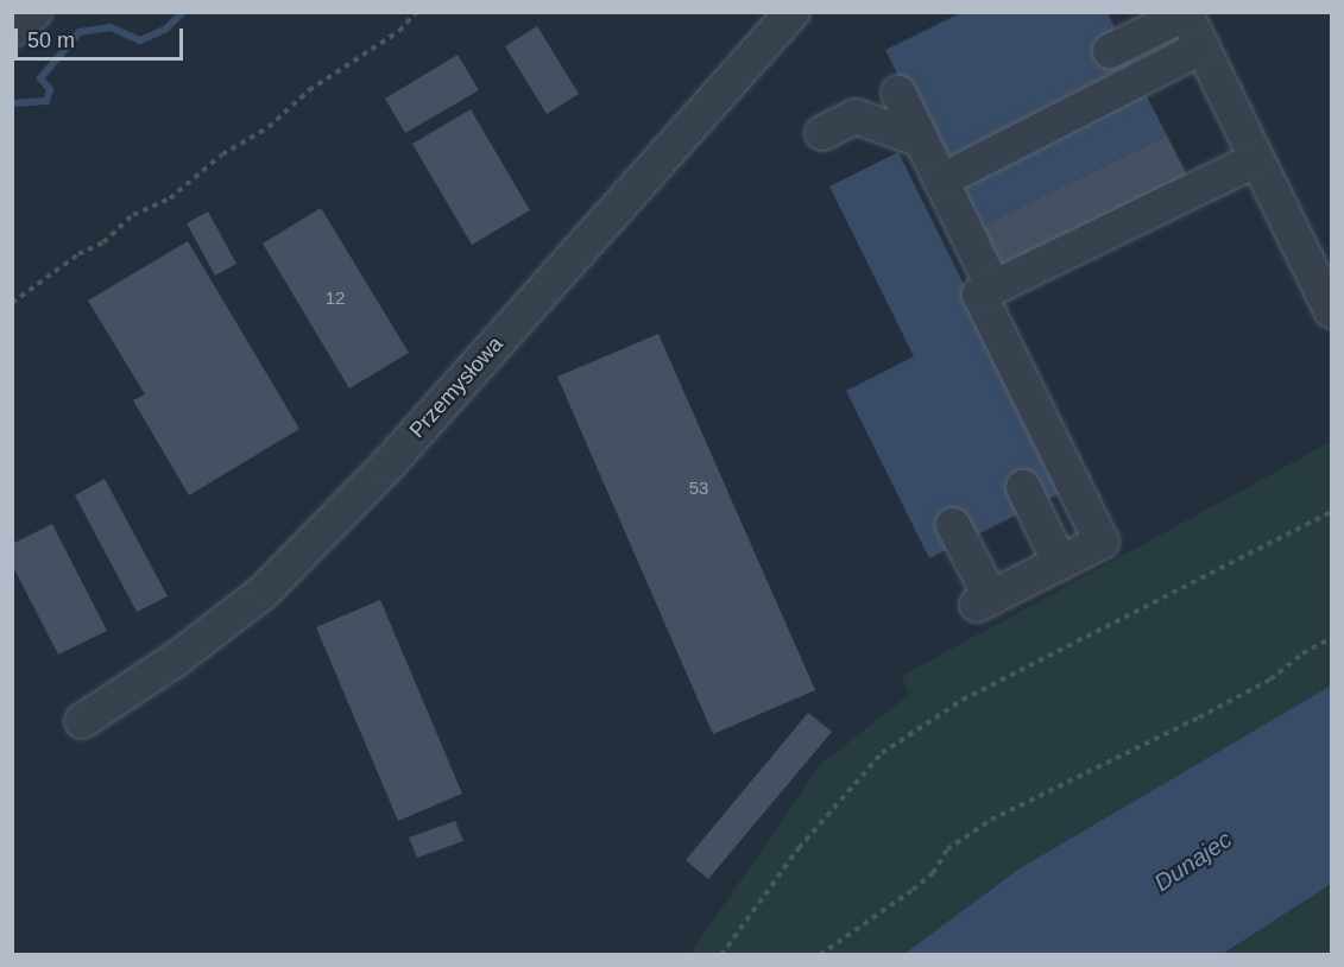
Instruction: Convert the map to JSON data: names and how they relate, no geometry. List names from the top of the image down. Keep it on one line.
{"streets":{"street":["Przemysłowa"]},"water":["Dunajec"],"house_numbers":["12","53"],"scale_bar":"50 m"}
